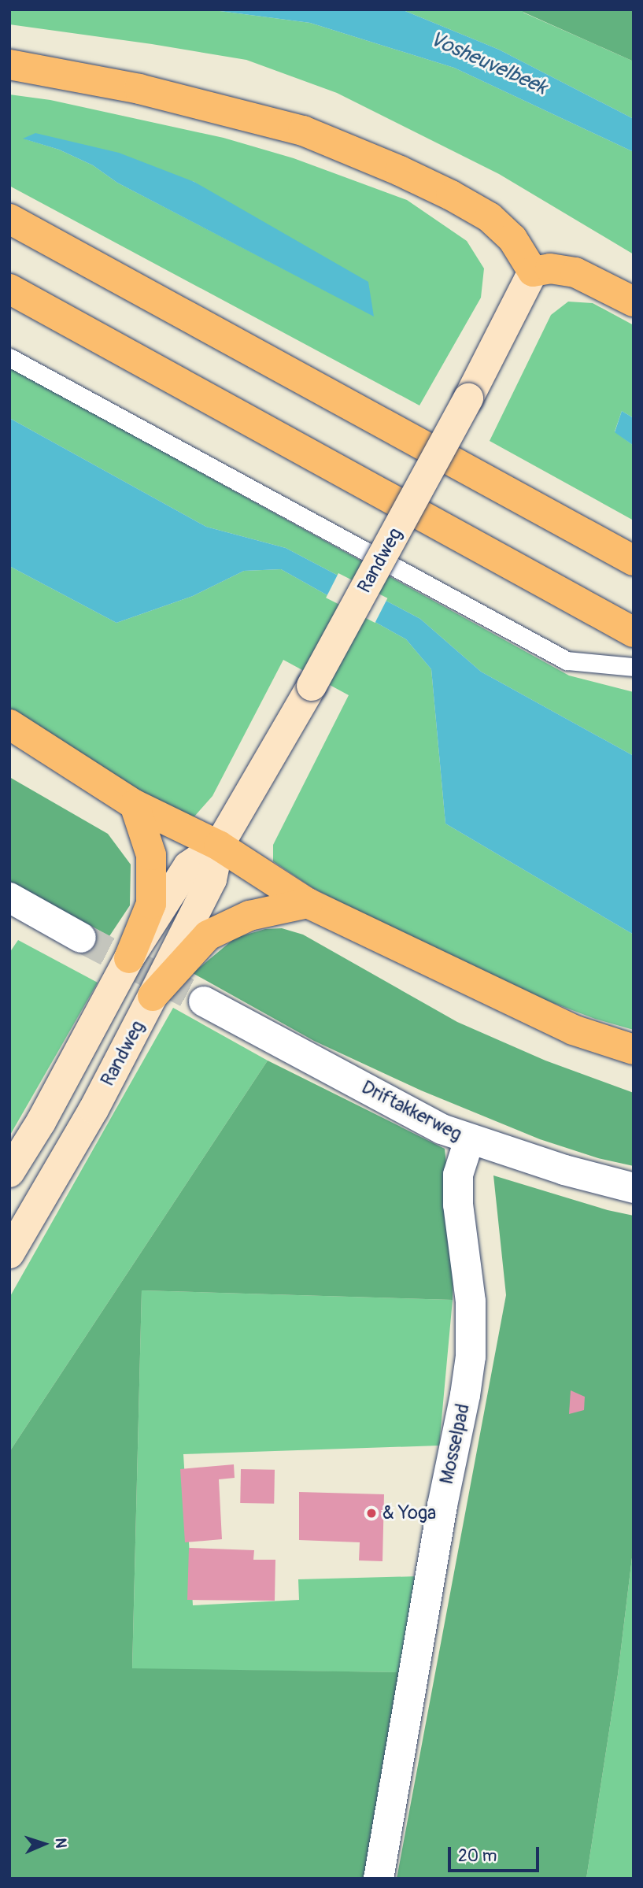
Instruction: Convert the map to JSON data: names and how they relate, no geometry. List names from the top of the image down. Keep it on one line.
{"streets":{"main road":["Randweg"],"street":["Driftakkerweg","Mosselpad"]},"crossings":[["Driftakkerweg","Mosselpad"]],"water":["Vosheuvelbeek"],"places":["& Yoga"],"scale_bar":"20 m","north":"right"}
